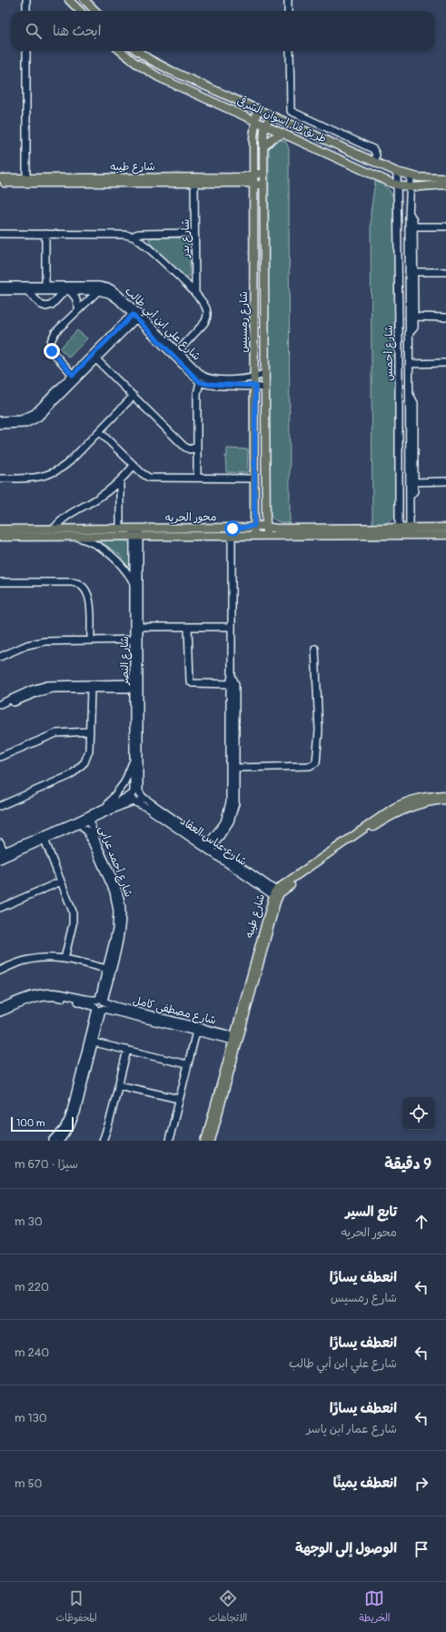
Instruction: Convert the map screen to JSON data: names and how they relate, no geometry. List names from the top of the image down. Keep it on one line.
{"streets":{"main road":["طريق قنا, اسوان الشرقى","شارع طيبه","شارع رمسيس","محور الحريه"],"street":["شارع بدر","شارع علي ابن أبي طالب","شارع أحمس","شارع النصر","شارع عباس العقاد","شارع أحمد عرابى","شارع مصطفى كامل"]},"crossings":[["طريق قنا, اسوان الشرقى","شارع رمسيس"],["طريق قنا, اسوان الشرقى","شارع أحمس"],["شارع طيبه","شارع بدر"],["شارع طيبه","شارع رمسيس"],["شارع طيبه","شارع عباس العقاد"],["شارع طيبه","شارع مصطفى كامل"],["شارع رمسيس","شارع علي ابن أبي طالب"],["شارع رمسيس","محور الحريه"],["شارع أحمس","محور الحريه"],["محور الحريه","شارع النصر"],["شارع النصر","شارع عباس العقاد"],["شارع أحمد عرابى","شارع مصطفى كامل"]],"scale_bar":"100 m","page":{"search":"ابحث هنا","scale":"100 m","heading":["9 دقيقة","سيرًا · 670 m"],"list":[["تابع السير","محور الحريه","30 m"],["انعطف يسارًا","شارع رمسيس","220 m"],["انعطف يسارًا","شارع علي ابن أبي طالب","240 m"],["انعطف يسارًا","شارع عمار ابن ياسر","130 m"],["انعطف يمينًا","50 m"],"الوصول إلى الوجهة"],"nav":["الخريطة","الاتجاهات","المحفوظات"]}}
